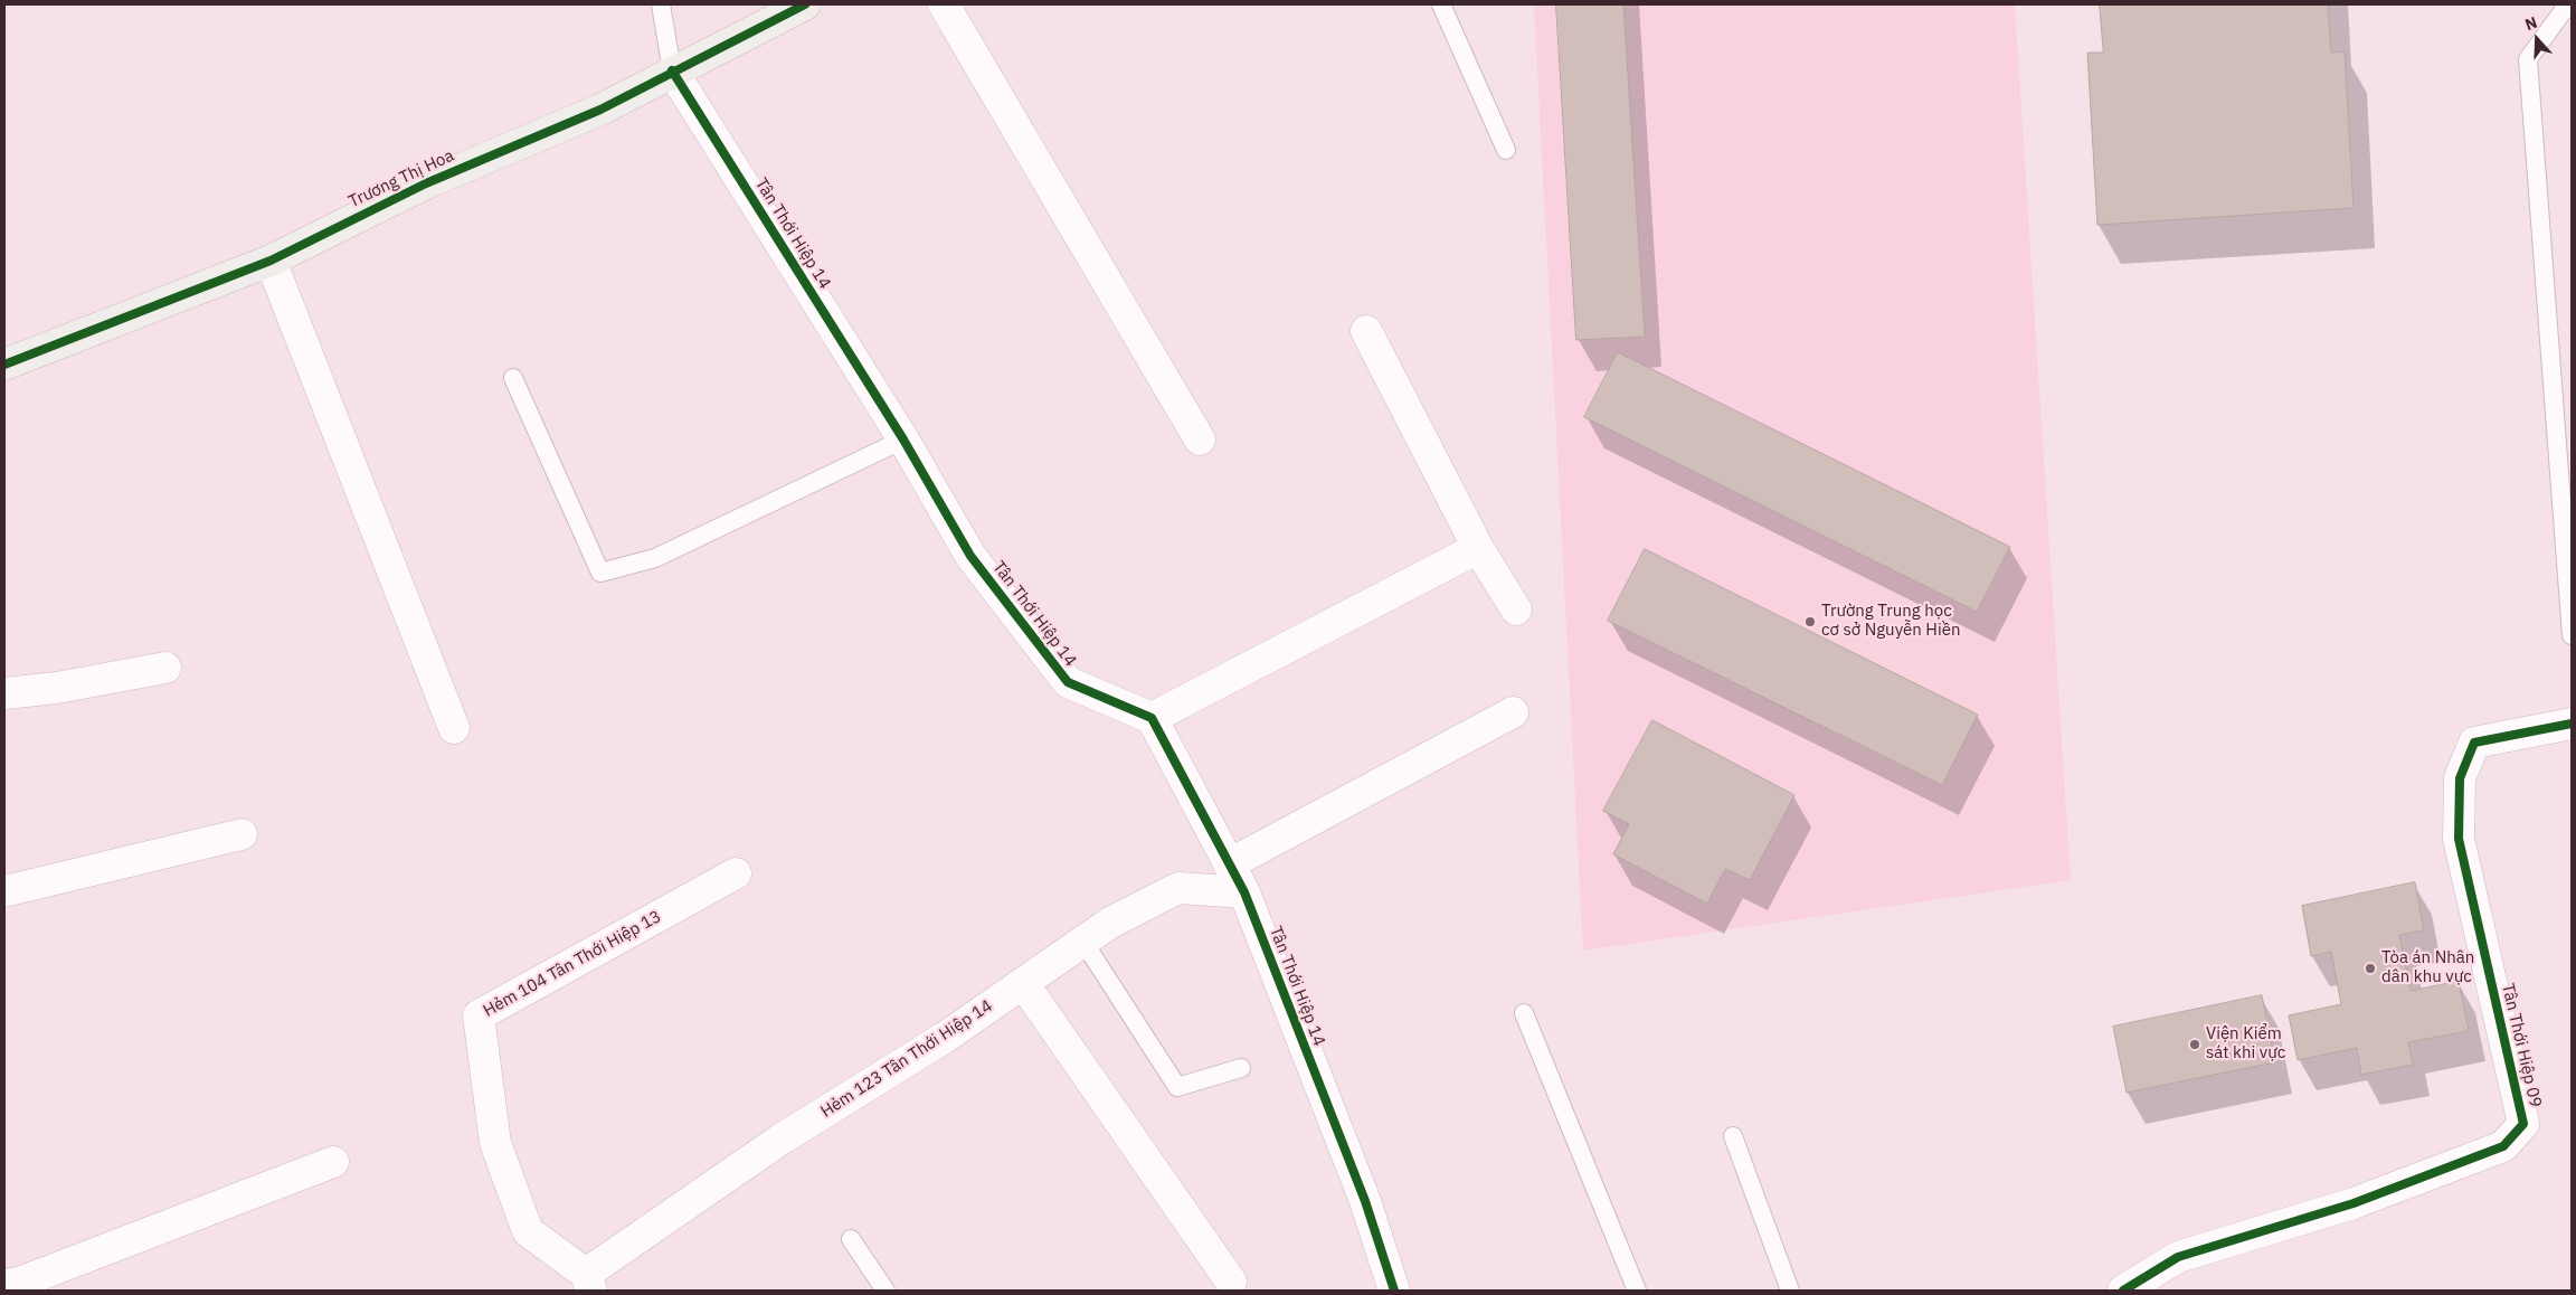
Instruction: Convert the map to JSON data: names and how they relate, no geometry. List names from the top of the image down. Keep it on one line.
{"streets":{"street":["Trương Thị Hoa","Tân Thới Hiệp 14","Hẻm 104 Tân Thới Hiệp 13","Tân Thới Hiệp 09","Hẻm 123 Tân Thới Hiệp 14"]},"crossings":[["Trương Thị Hoa","Tân Thới Hiệp 14"],["Tân Thới Hiệp 14","Hẻm 123 Tân Thới Hiệp 14"],["Hẻm 104 Tân Thới Hiệp 13","Hẻm 123 Tân Thới Hiệp 14"]],"places":["Trường Trung học cơ sở Nguyễn Hiền","Tòa án Nhân dân khu vực","Viện Kiểm sát khi vực"],"north":"top"}
